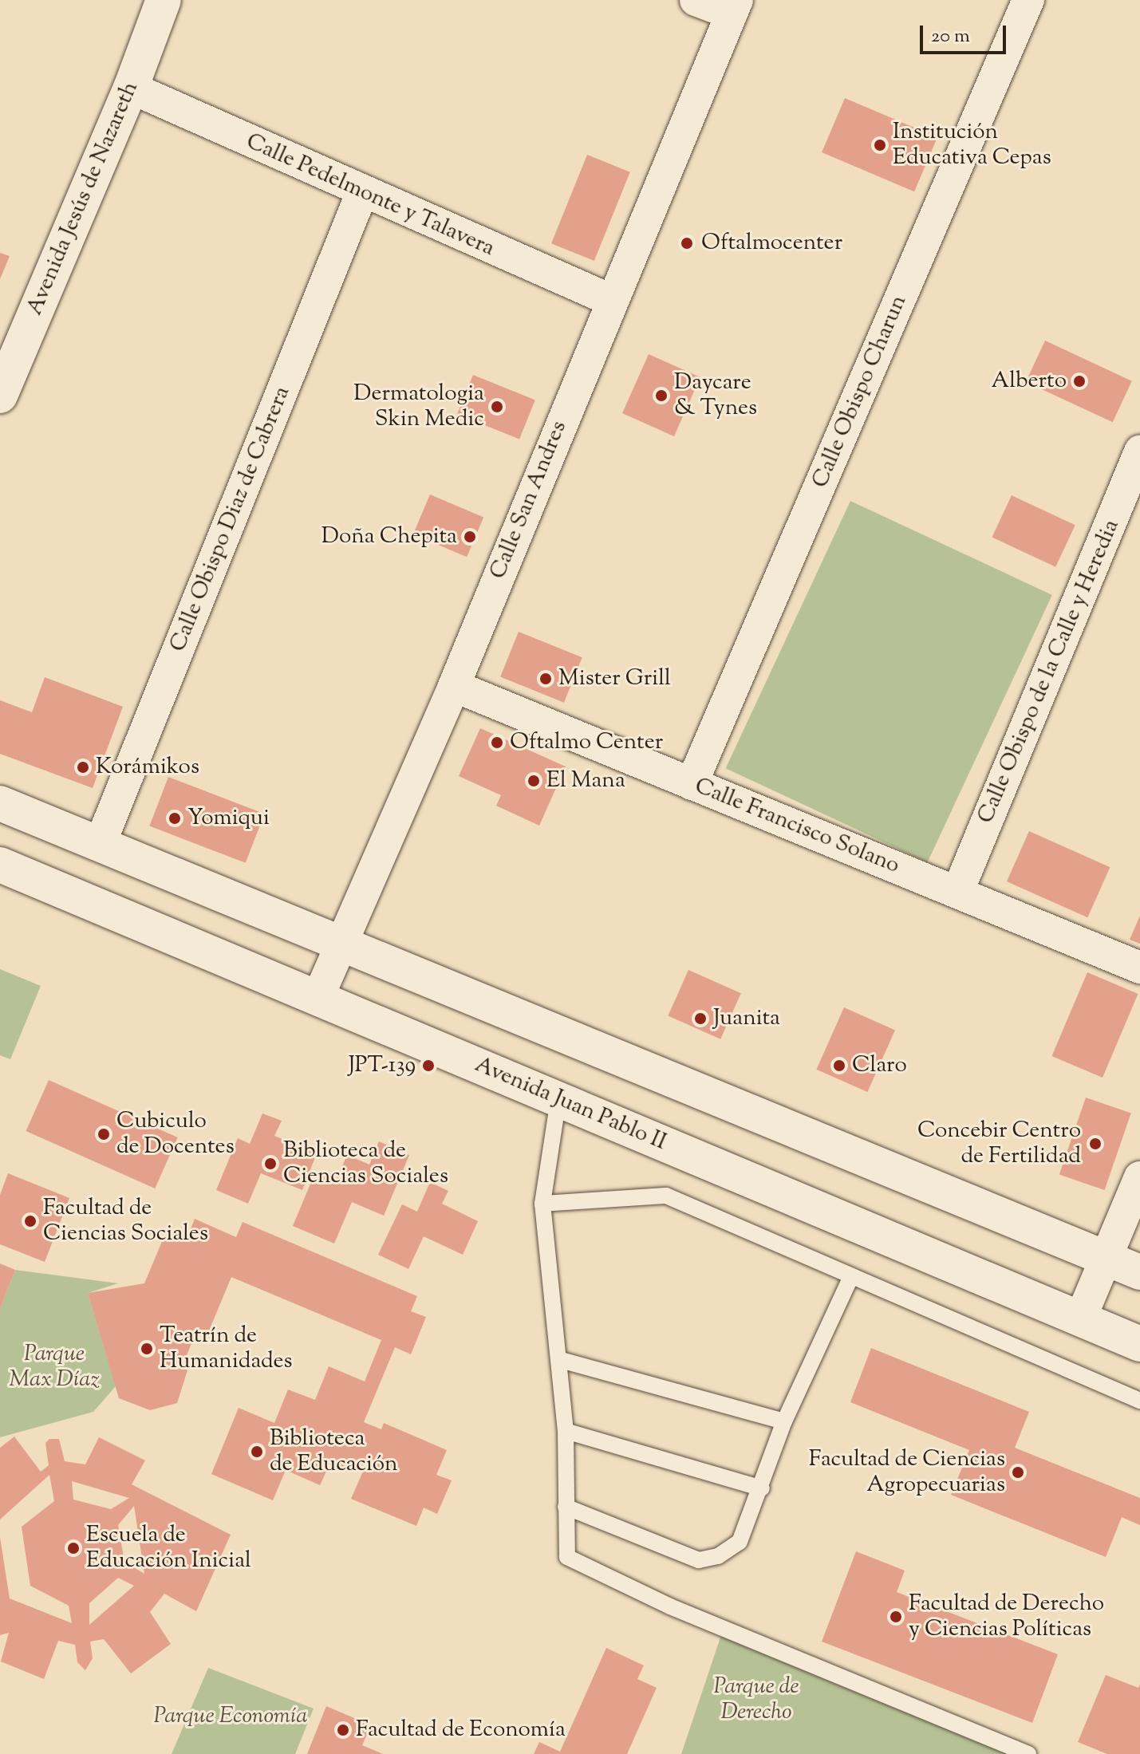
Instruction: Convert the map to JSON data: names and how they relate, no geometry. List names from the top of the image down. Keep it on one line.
{"streets":{"main road":["Avenida Jesús de Nazareth","Avenida Juan Pablo II"],"street":["Calle Pedelmonte y Talavera","Calle Obispo Charun","Calle San Andres","Calle Obispo Diaz de Cabrera","Calle Obispo de la Calle y Heredia","Calle Francisco Solano"]},"crossings":[["Calle Pedelmonte y Talavera","Avenida Jesús de Nazareth"],["Calle Pedelmonte y Talavera","Calle San Andres"],["Calle Pedelmonte y Talavera","Calle Obispo Diaz de Cabrera"],["Calle Obispo Charun","Calle Francisco Solano"],["Calle San Andres","Calle Francisco Solano"],["Calle San Andres","Avenida Juan Pablo II"],["Calle Obispo de la Calle y Heredia","Calle Francisco Solano"]],"parks":["Parque Max Díaz","Parque de Derecho","Parque Economía"],"places":["Institución Educativa Cepas","Oftalmocenter","Alberto","Daycare & Tynes","Dermatologia Skin Medic","Doña Chepita","Mister Grill","Oftalmo Center","Korámikos","El Mana","Yomiqui","Juanita","JPT-139","Claro","Cubiculo de Docentes","Concebir Centro de Fertilidad","Biblioteca de Ciencias Sociales","Facultad de Ciencias Sociales","Teatrín de Humanidades","Biblioteca de Educación","Facultad de Ciencias Agropecuarias","Escuela de Educación Inicial","Facultad de Derecho y Ciencias Políticas","Facultad de Economía"],"scale_bar":"20 m"}
